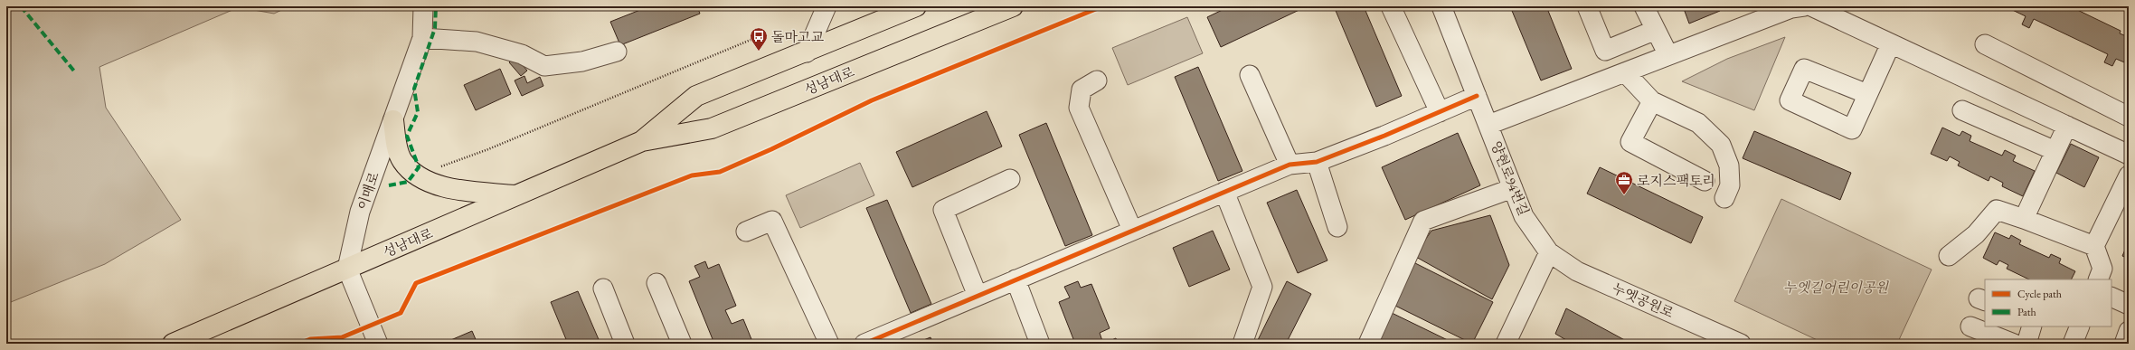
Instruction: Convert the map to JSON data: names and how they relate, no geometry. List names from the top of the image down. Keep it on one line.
{"streets":{"main road":["성남대로"],"street":["양현로94번길","이매로","누엣공원로"]},"crossings":[["성남대로","이매로"],["양현로94번길","누엣공원로"]],"parks":["누엣길어린이공원"],"places":{"bus stop":["돌마고교"],"office":["로지스팩토리"]},"legend":["Cycle path","Path"]}
